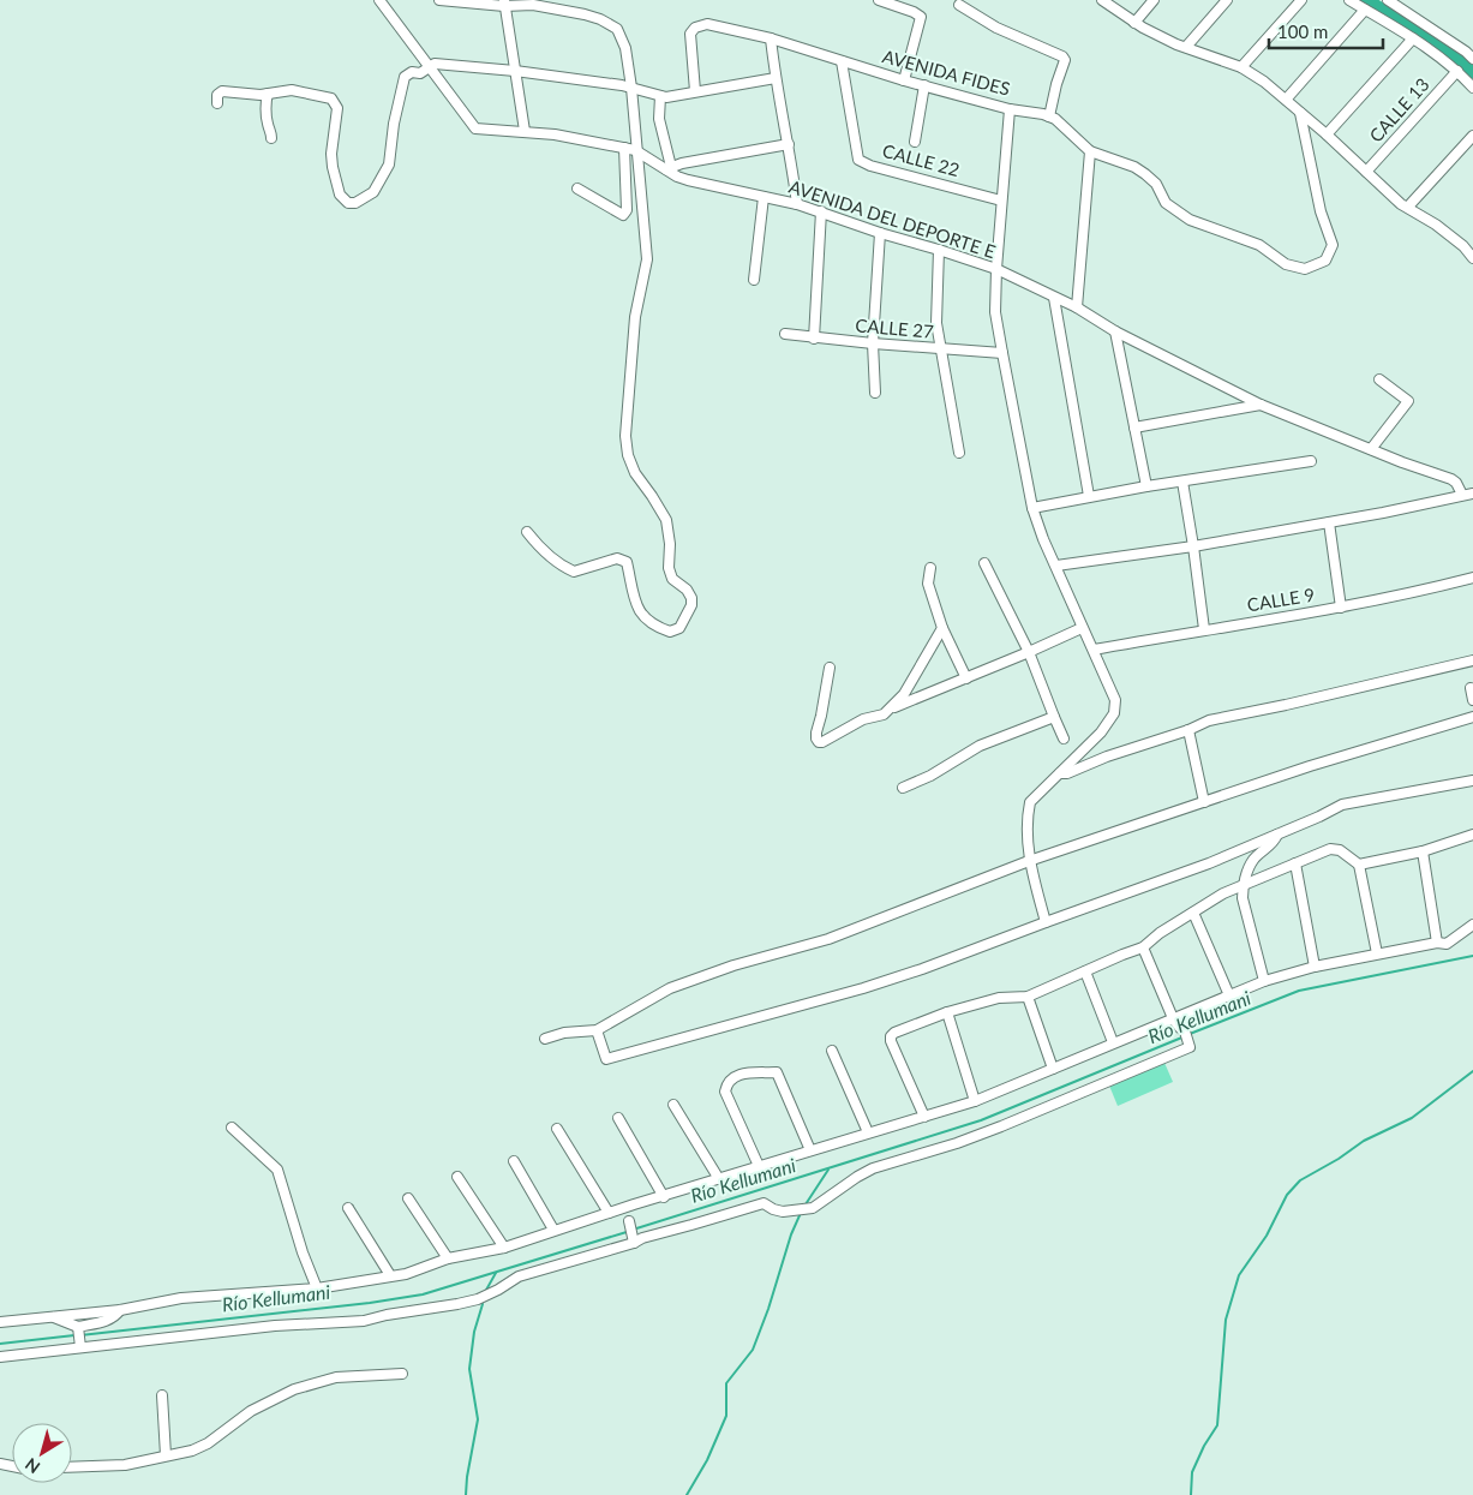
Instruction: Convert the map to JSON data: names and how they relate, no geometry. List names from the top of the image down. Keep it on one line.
{"streets":{"street":["AVENIDA FIDES","CALLE 13","CALLE 22","AVENIDA DEL DEPORTE E","CALLE 27","CALLE 9"]},"crossings":[["AVENIDA FIDES","CALLE 22"]],"water":["Río Kellumani"],"scale_bar":"100 m","north":"bottom left"}
